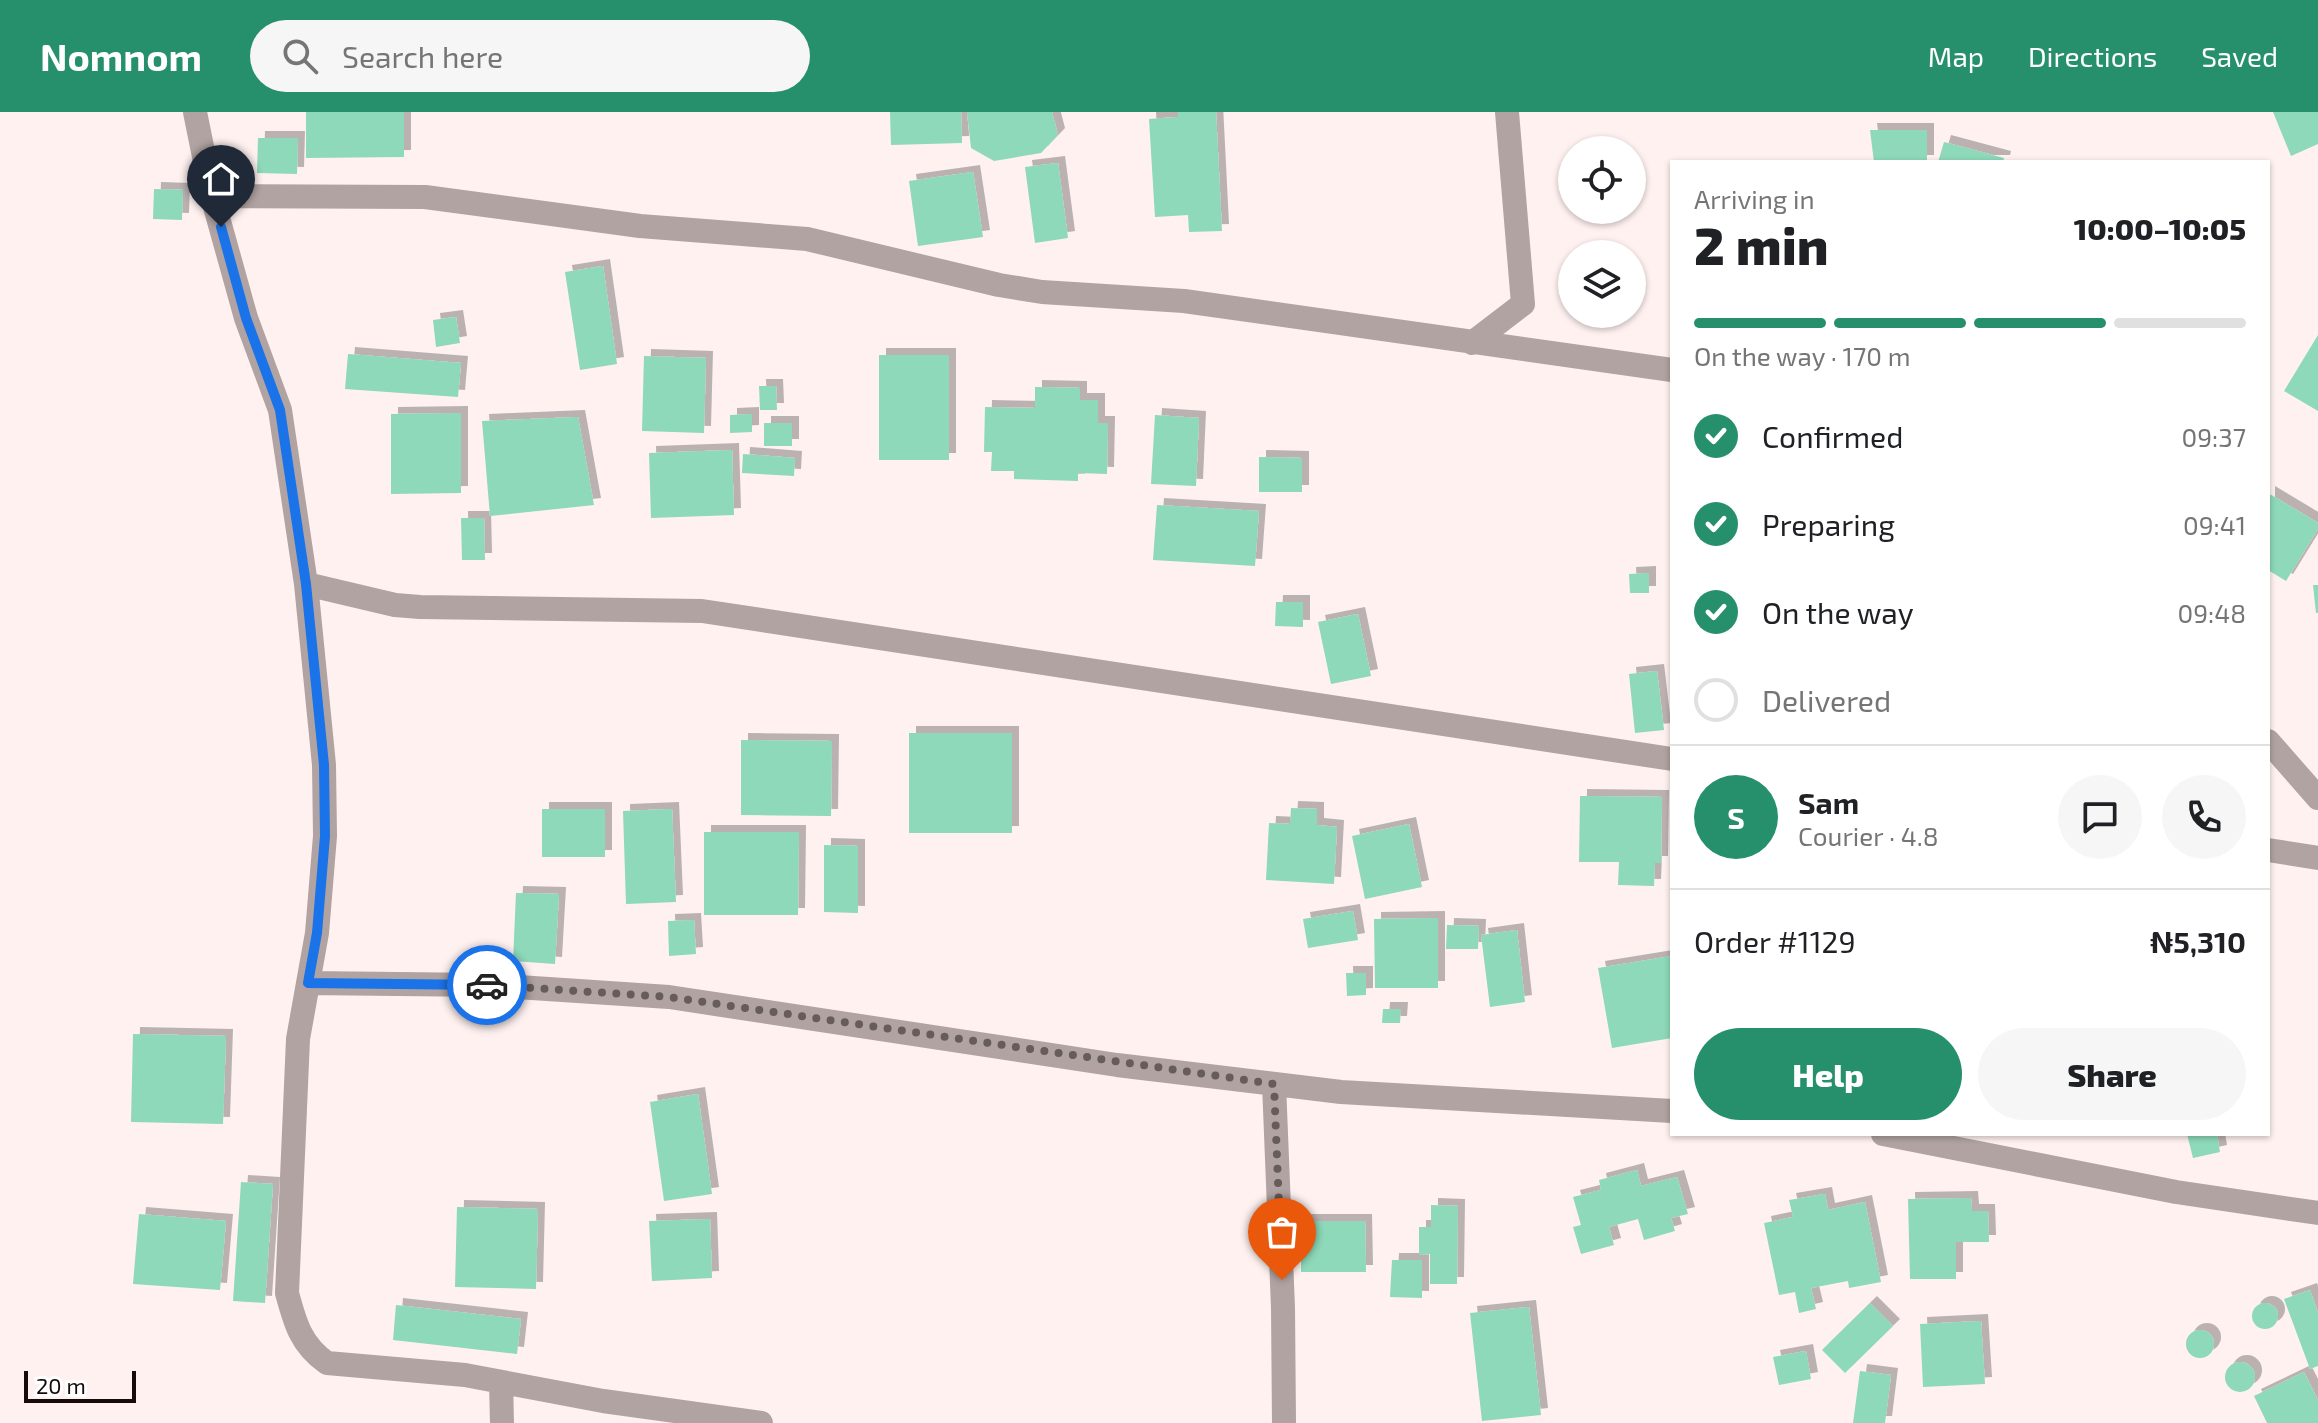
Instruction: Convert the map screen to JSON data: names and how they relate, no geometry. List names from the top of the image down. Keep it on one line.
{"scale_bar":"20 m","page":{"header":"Nomnom","search":"Search here","nav":["Map","Directions","Saved"],"heading":["2 min","Arriving in","10:00–10:05"],"panel":["Sam","Courier · 4.8","Order #1129","₦5,310"],"bar":"On the way · 170 m","list":[["Confirmed","09:37"],["Preparing","09:41"],["On the way","09:48"],"Delivered"],"round":"S","buttons":["Help","Share"],"scale":"20 m"}}
